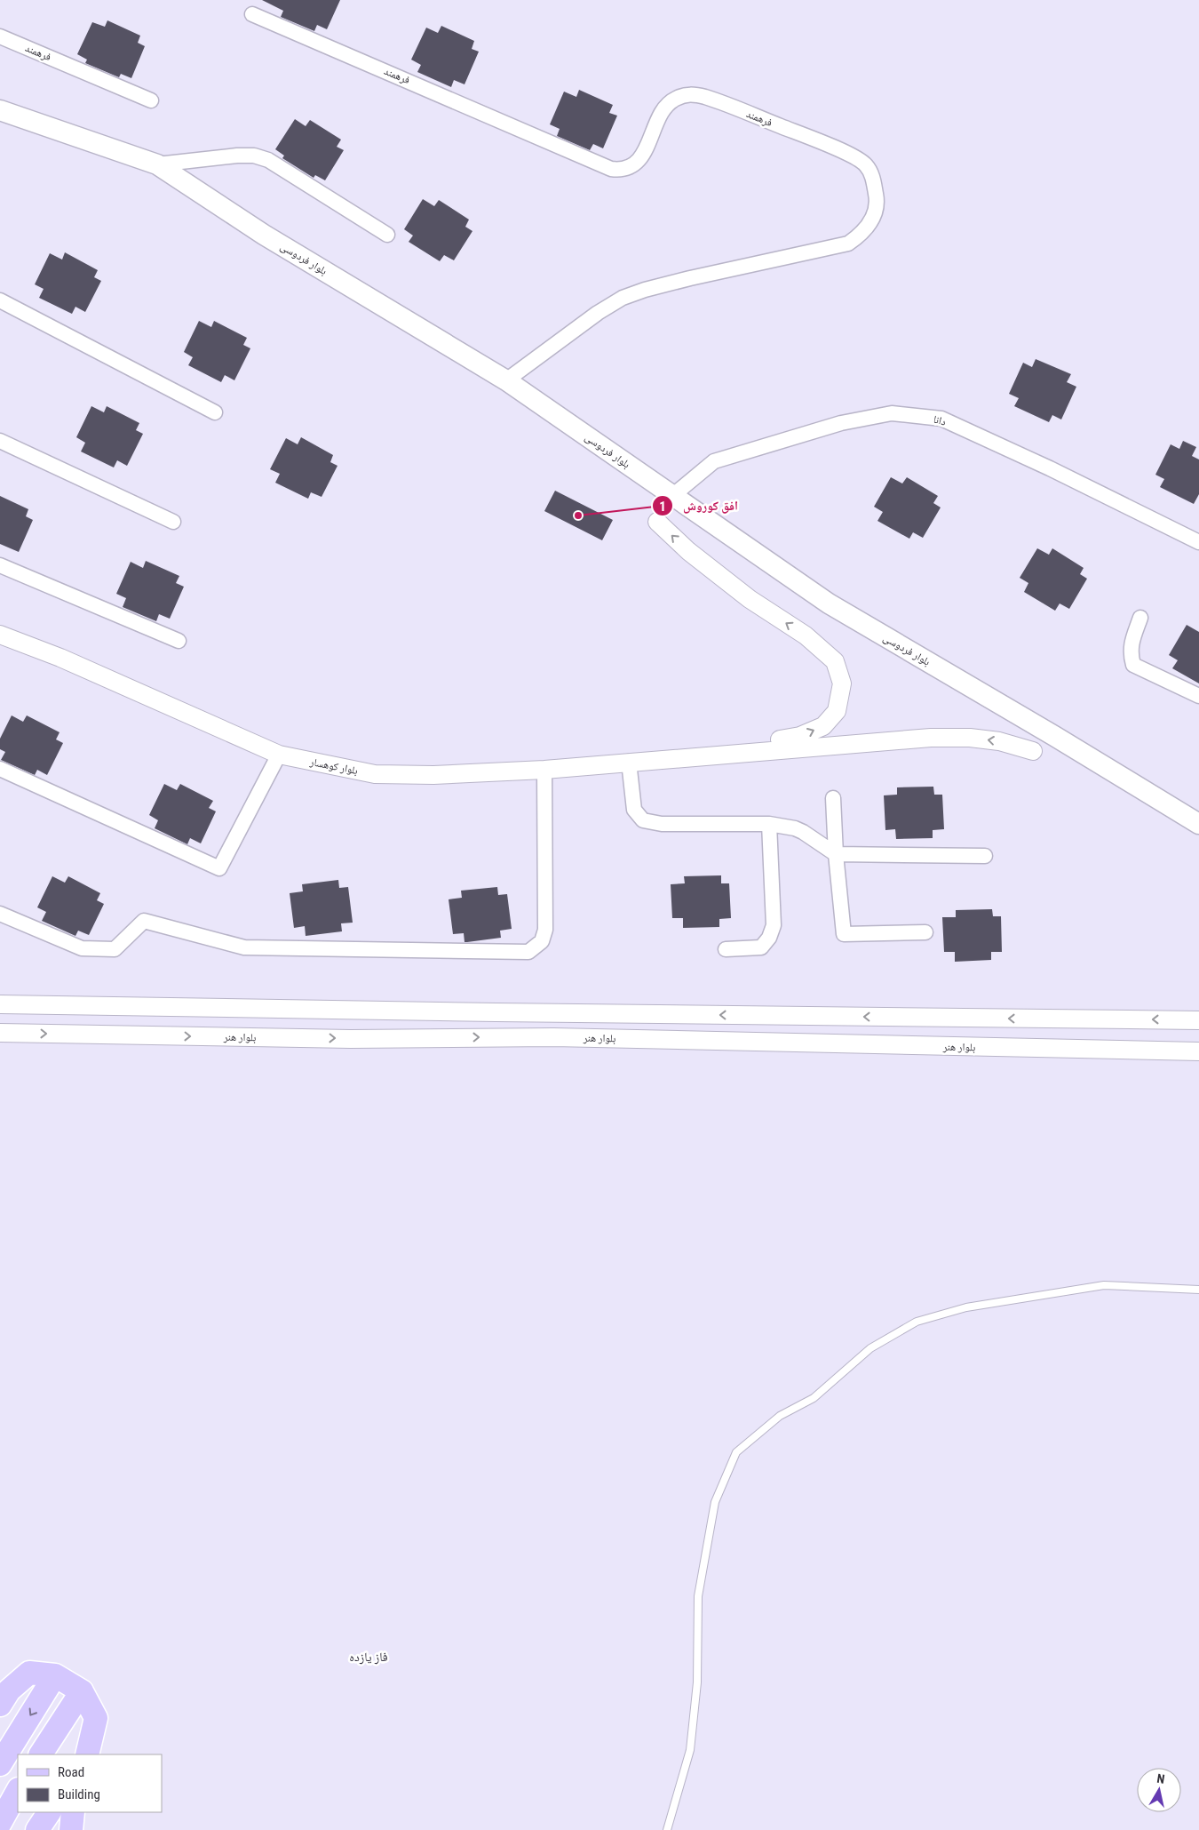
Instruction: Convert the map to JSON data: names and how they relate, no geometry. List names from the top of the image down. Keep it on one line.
{"streets":{"main road":["بلوار فردوسی"],"street":["فرهمند","دانا","بلوار کوهسار","بلوار هنر"]},"crossings":[["فرهمند","بلوار فردوسی"],["بلوار فردوسی","دانا"]],"districts":["فاز یازده"],"places":["افق کوروش"],"legend":["Road","Building"],"north":"top"}
